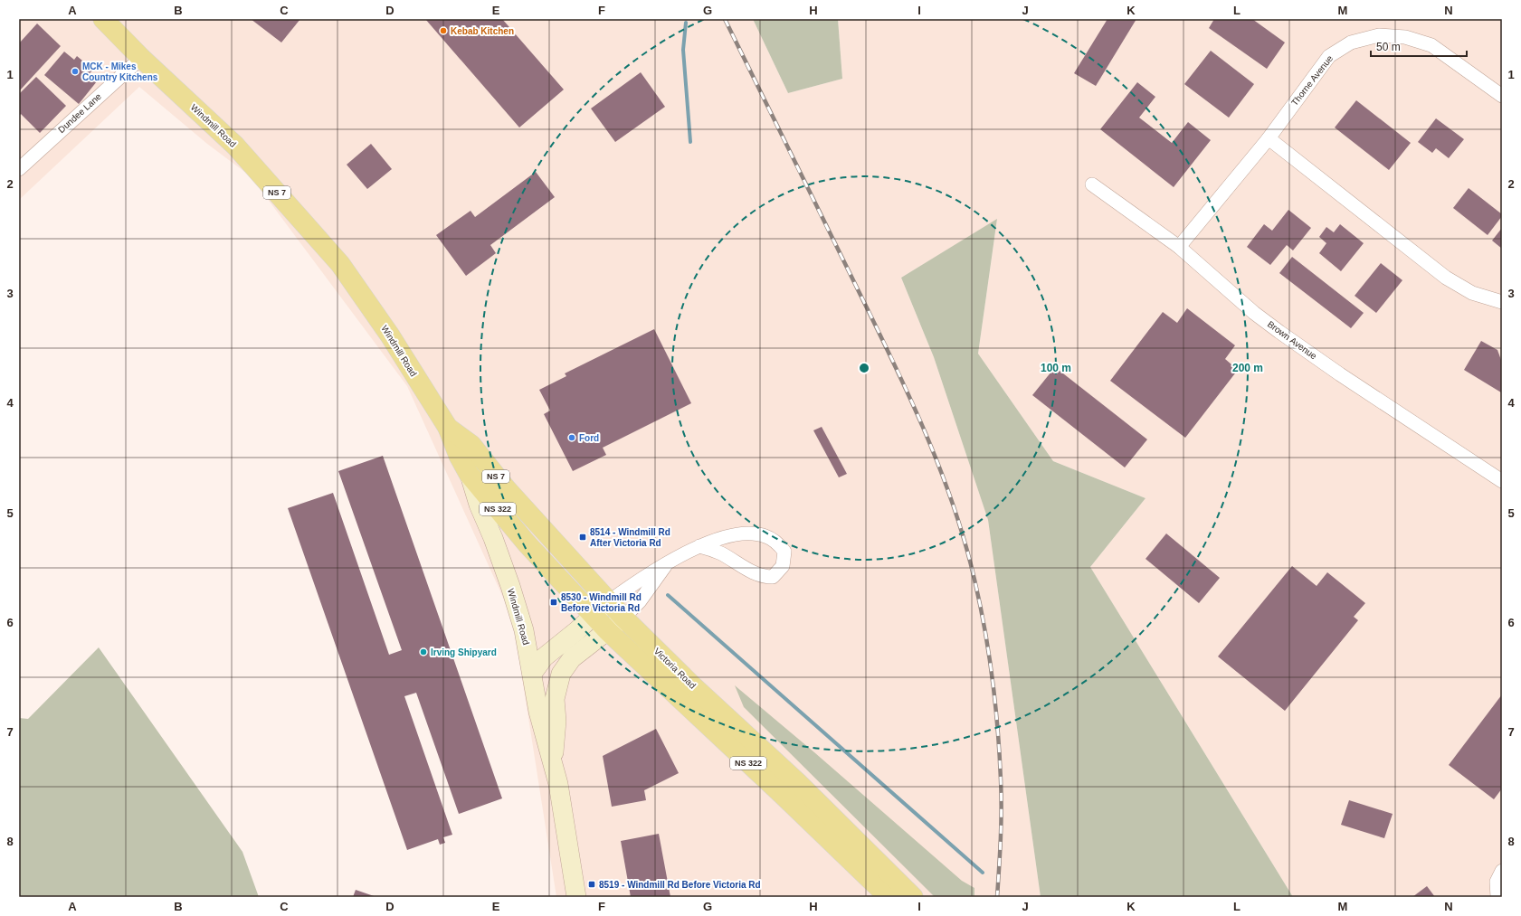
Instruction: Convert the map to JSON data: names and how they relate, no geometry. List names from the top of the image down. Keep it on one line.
{"streets":{"main road":["Windmill Road","NS 7","NS 322","Victoria Road"],"street":["Thorne Avenue","Dundee Lane","Brown Avenue"]},"crossings":[["Thorne Avenue","Brown Avenue"],["Dundee Lane","Windmill Road"],["Windmill Road","NS 322"],["Windmill Road","Victoria Road"]],"places":{"other":["Kebab Kitchen","MCK - Mikes Country Kitchens","Ford","Irving Shipyard"],"transit":["8514 - Windmill Rd After Victoria Rd","8530 - Windmill Rd Before Victoria Rd","8519 - Windmill Rd Before Victoria Rd"]},"scale_bar":"50 m","grid":{"columns":["A","B","C","D","E","F","G","H","I","J","K","L","M","N"],"rows":["1","2","3","4","5","6","7","8"]},"rings":["100 m","200 m"]}
